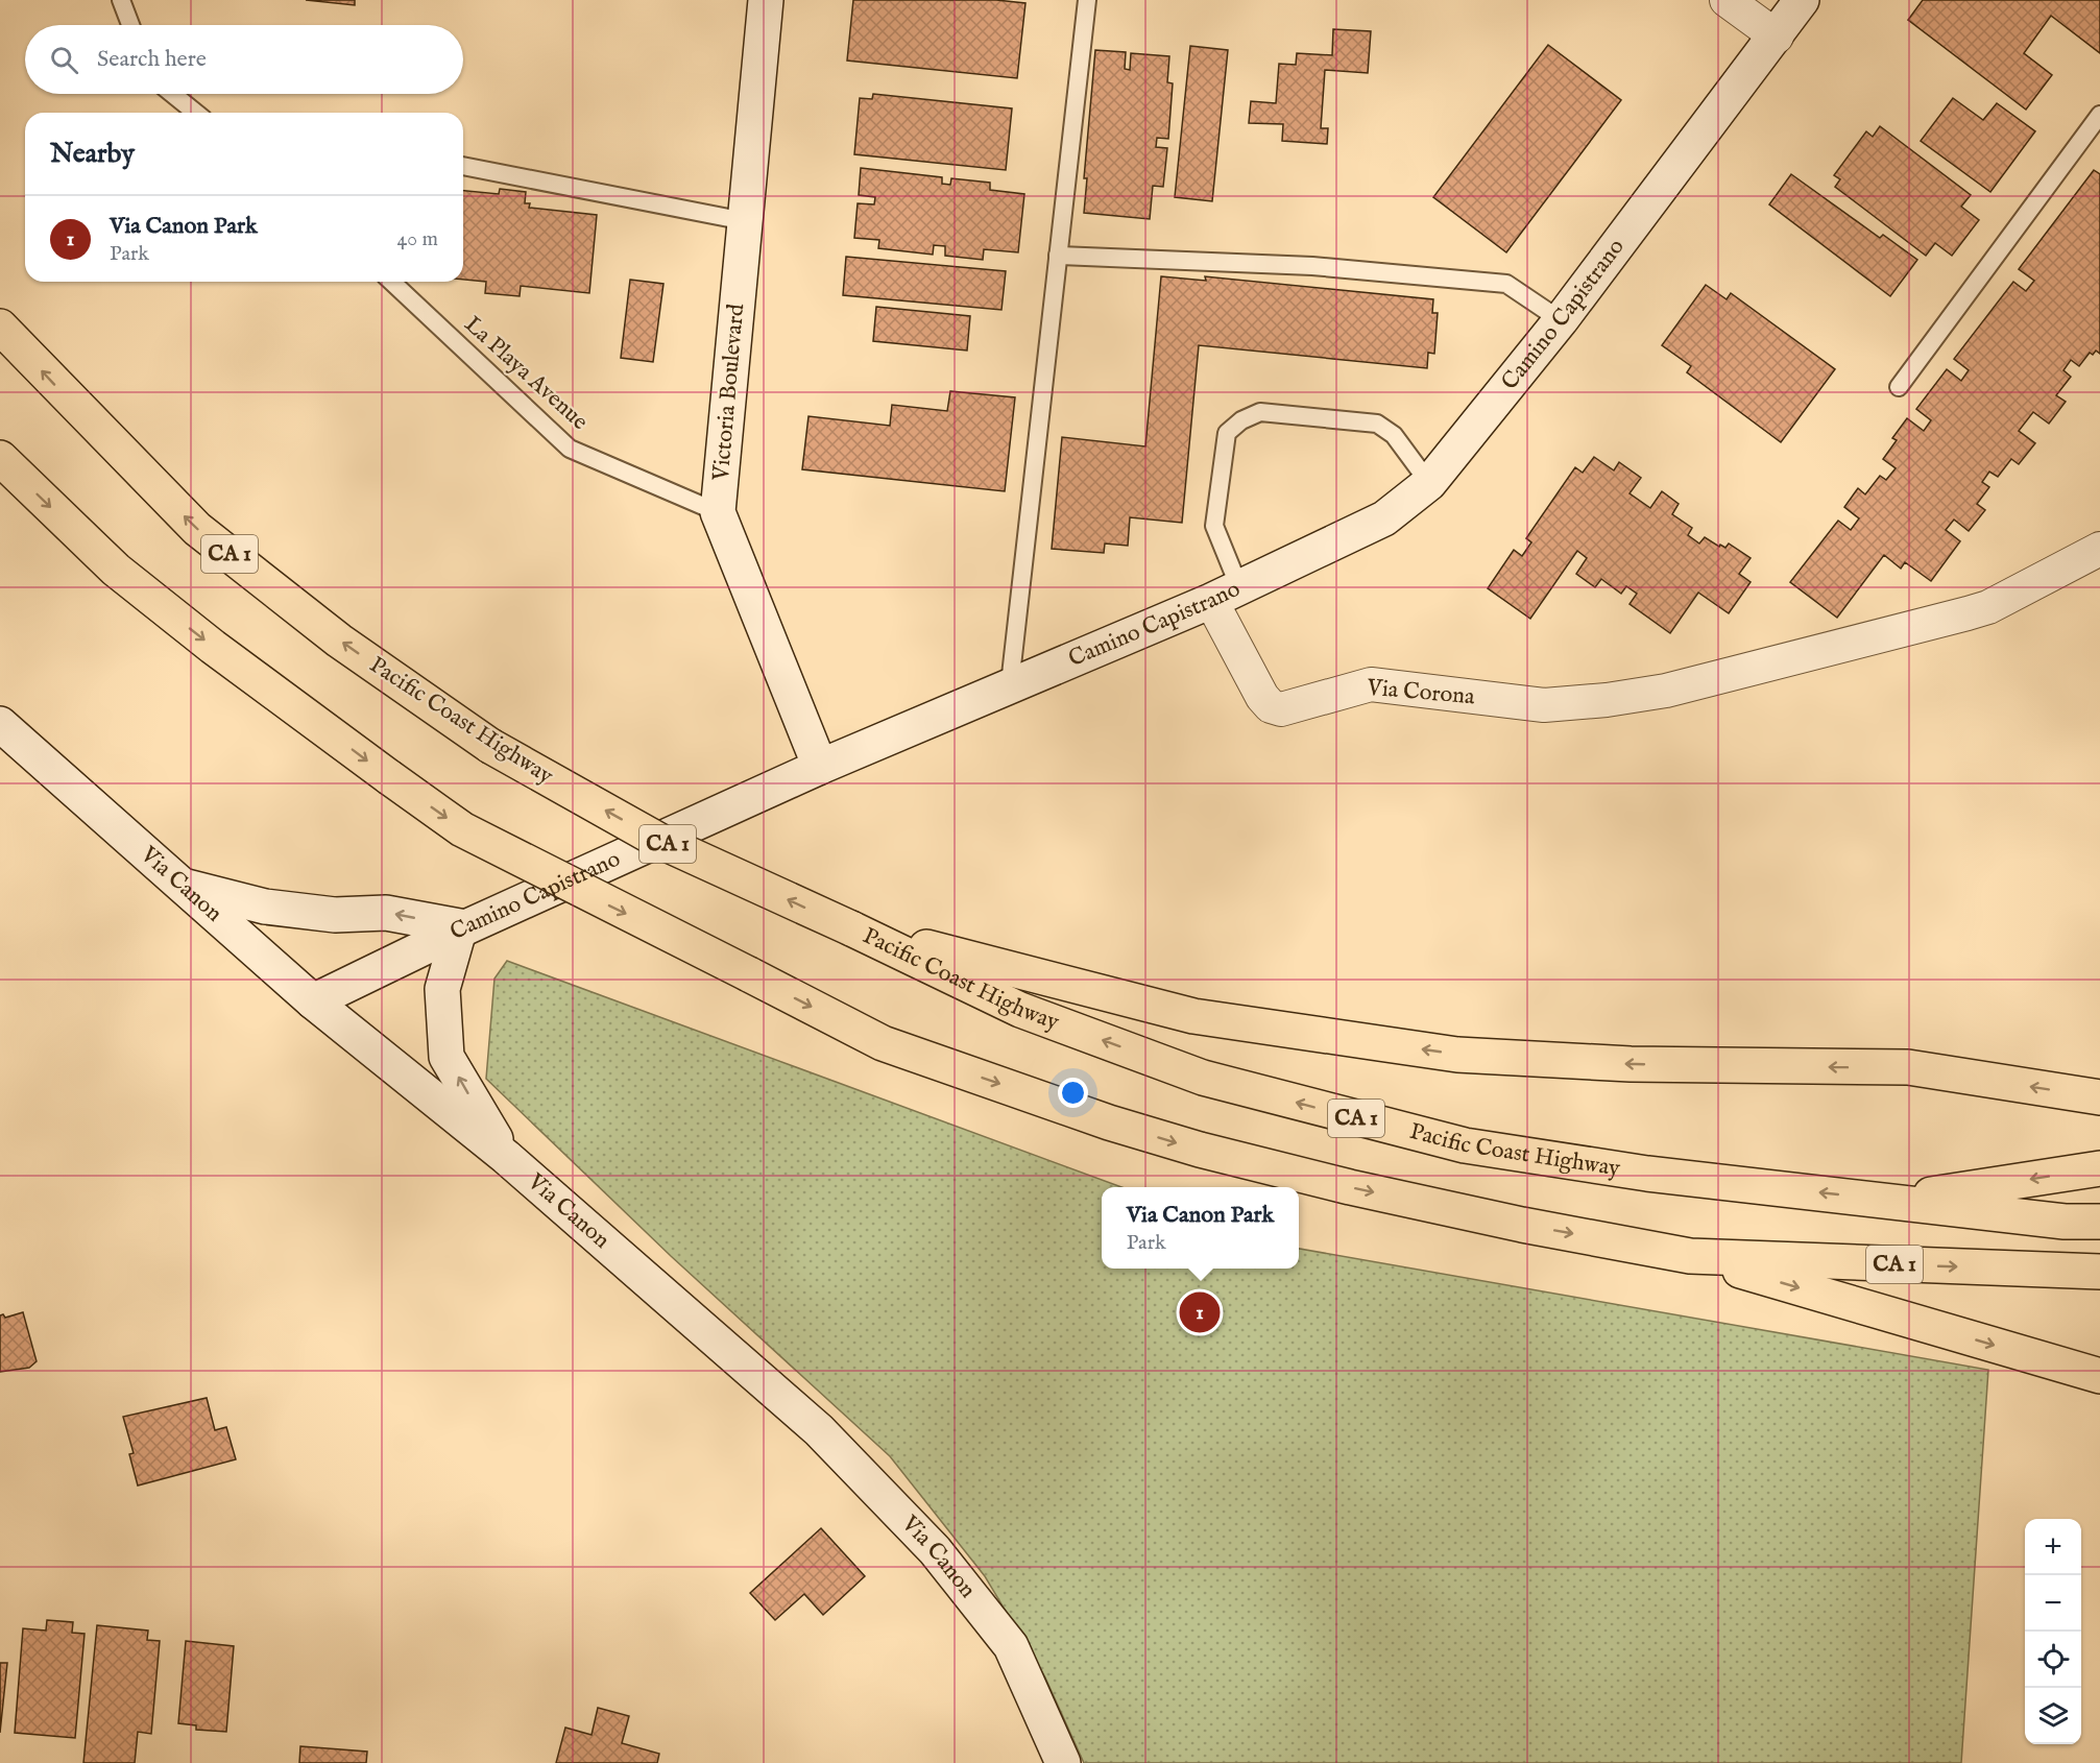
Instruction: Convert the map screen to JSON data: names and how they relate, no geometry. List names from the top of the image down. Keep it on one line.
{"streets":{"highway":["CA 1","Pacific Coast Highway"],"main road":["Camino Capistrano","Victoria Boulevard","Via Canon"],"street":["Via Corona"],"lane":["La Playa Avenue"]},"crossings":[["Camino Capistrano","Victoria Boulevard"],["Camino Capistrano","Via Corona"],["Camino Capistrano","Via Canon"],["La Playa Avenue","Victoria Boulevard"]],"page":{"search":"Search here","heading":"Nearby","list":[{"mark":"1","name":"Via Canon Park","note":"Park","value":"40 m"}],"popup":["Via Canon Park","Park"],"pins":"1","map_buttons":["+","−"]}}
